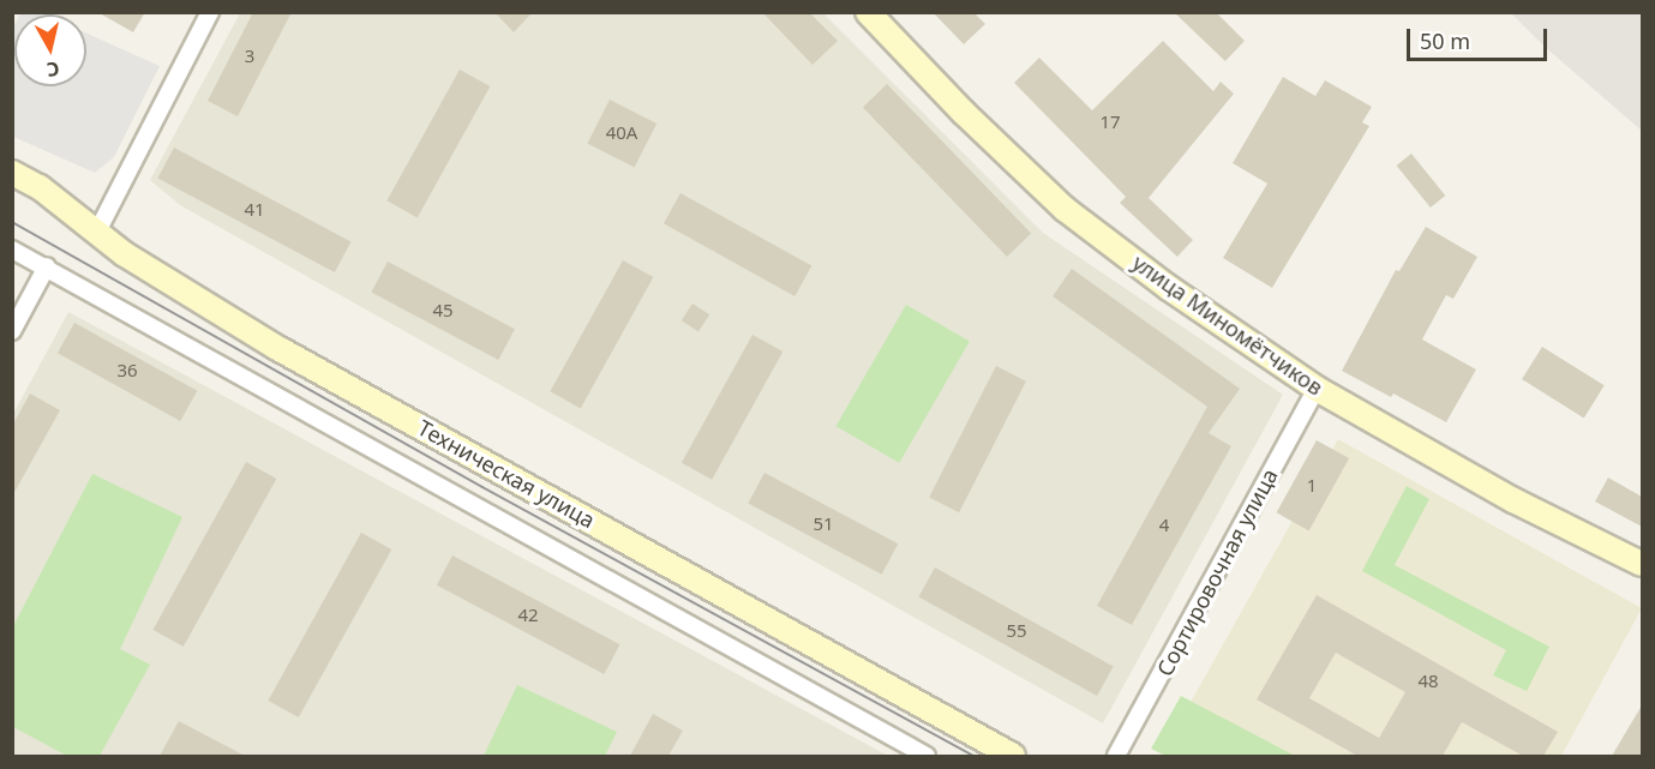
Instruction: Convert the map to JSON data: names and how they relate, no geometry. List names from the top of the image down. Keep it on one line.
{"streets":{"main road":["улица Миномётчиков","Техническая улица"],"street":["Сортировочная улица"]},"crossings":[["улица Миномётчиков","Сортировочная улица"]],"house_numbers":["3","17","40А","41","45","36","1","51","4","42","55","48"],"scale_bar":"50 m","north":"bottom"}
